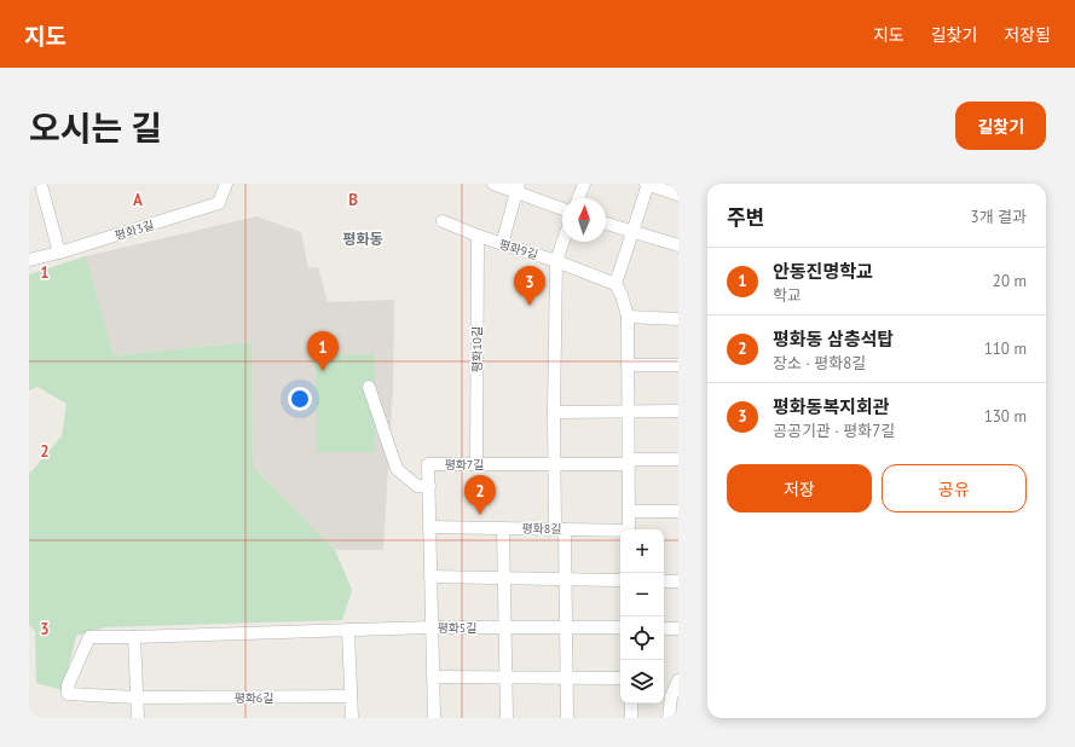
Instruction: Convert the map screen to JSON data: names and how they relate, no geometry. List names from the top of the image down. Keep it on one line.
{"streets":{"street":["평화3길","평화9길","평화10길","평화7길","평화8길","평화5길","평화6길"]},"crossings":[["평화9길","평화10길"],["평화10길","평화7길"],["평화7길","평화5길"],["평화8길","평화5길"],["평화5길","평화6길"]],"districts":["평화동"],"north":"top","page":{"header":"지도","nav":["지도","길찾기","저장됨"],"title":"오시는 길","buttons":["길찾기",["저장","공유"]],"heading":["주변","3개 결과"],"list":[{"mark":"1","name":"안동진명학교","note":"학교","value":"20 m"},{"mark":"2","name":"평화동 삼층석탑","note":"장소 · 평화8길","value":"110 m"},{"mark":"3","name":"평화동복지회관","note":"공공기관 · 평화7길","value":"130 m"}],"pins":["3","1","2"],"map_buttons":["+","−"]},"grid":{"columns":["A","B"],"rows":["1","2","3"]}}
